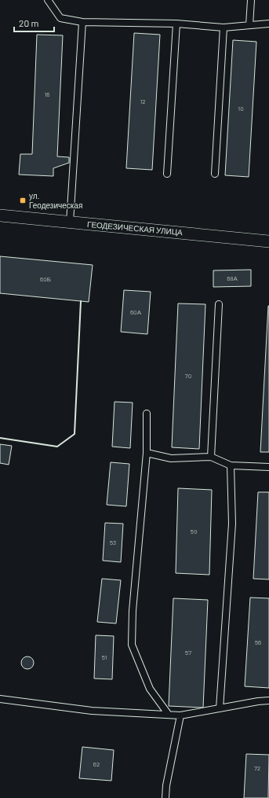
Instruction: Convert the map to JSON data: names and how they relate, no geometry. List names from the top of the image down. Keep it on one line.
{"streets":{"street":["ГЕОДЕЗИЧЕСКАЯ УЛИЦА"]},"places":{"transit":["ул. Геодезическая"]},"house_numbers":["16","12","10","68А","60Б","60А","70","59","53","56","57","51","62","72"],"scale_bar":"20 m"}
